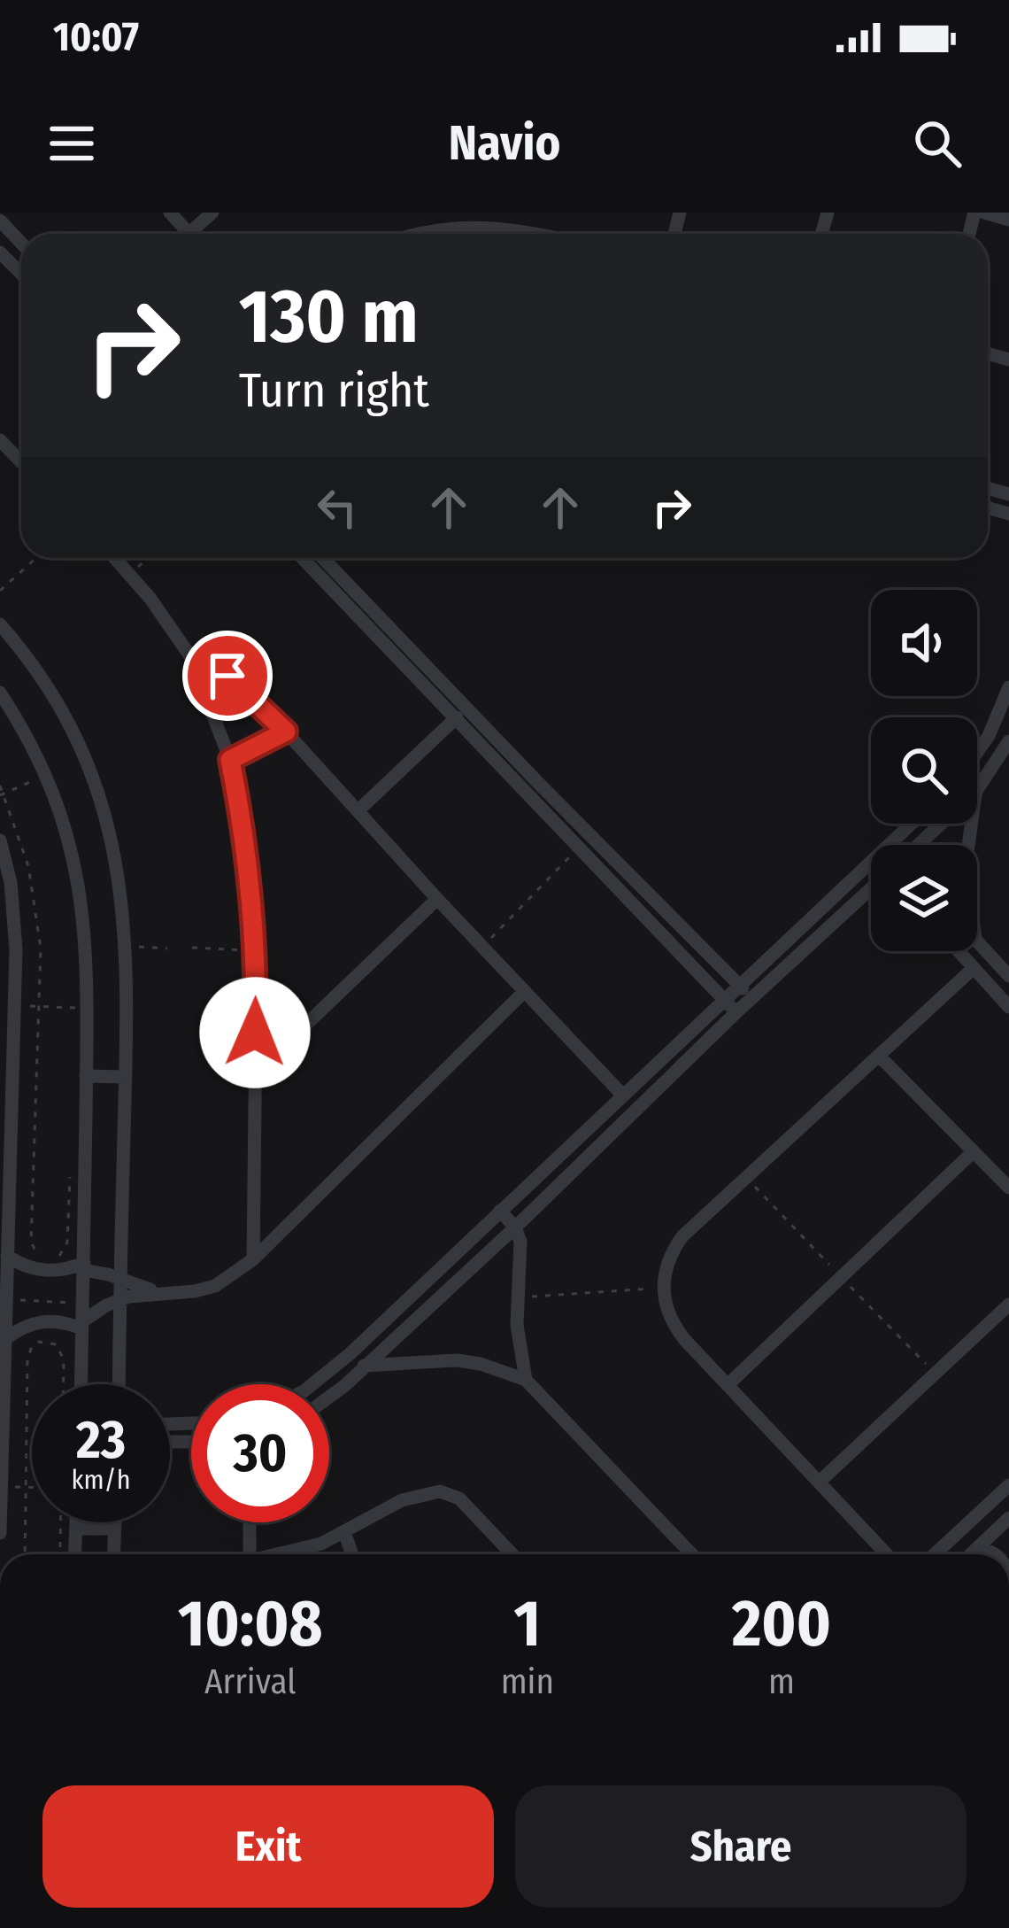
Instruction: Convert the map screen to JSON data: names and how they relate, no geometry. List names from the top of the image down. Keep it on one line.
{"page":{"status":"10:07","header":"Navio","turn":["130 m","Turn right"],"speed":"23 km/h","limit":"30","eta":["10:08","Arrival","1","min","200","m"],"buttons":["Exit","Share"]}}
